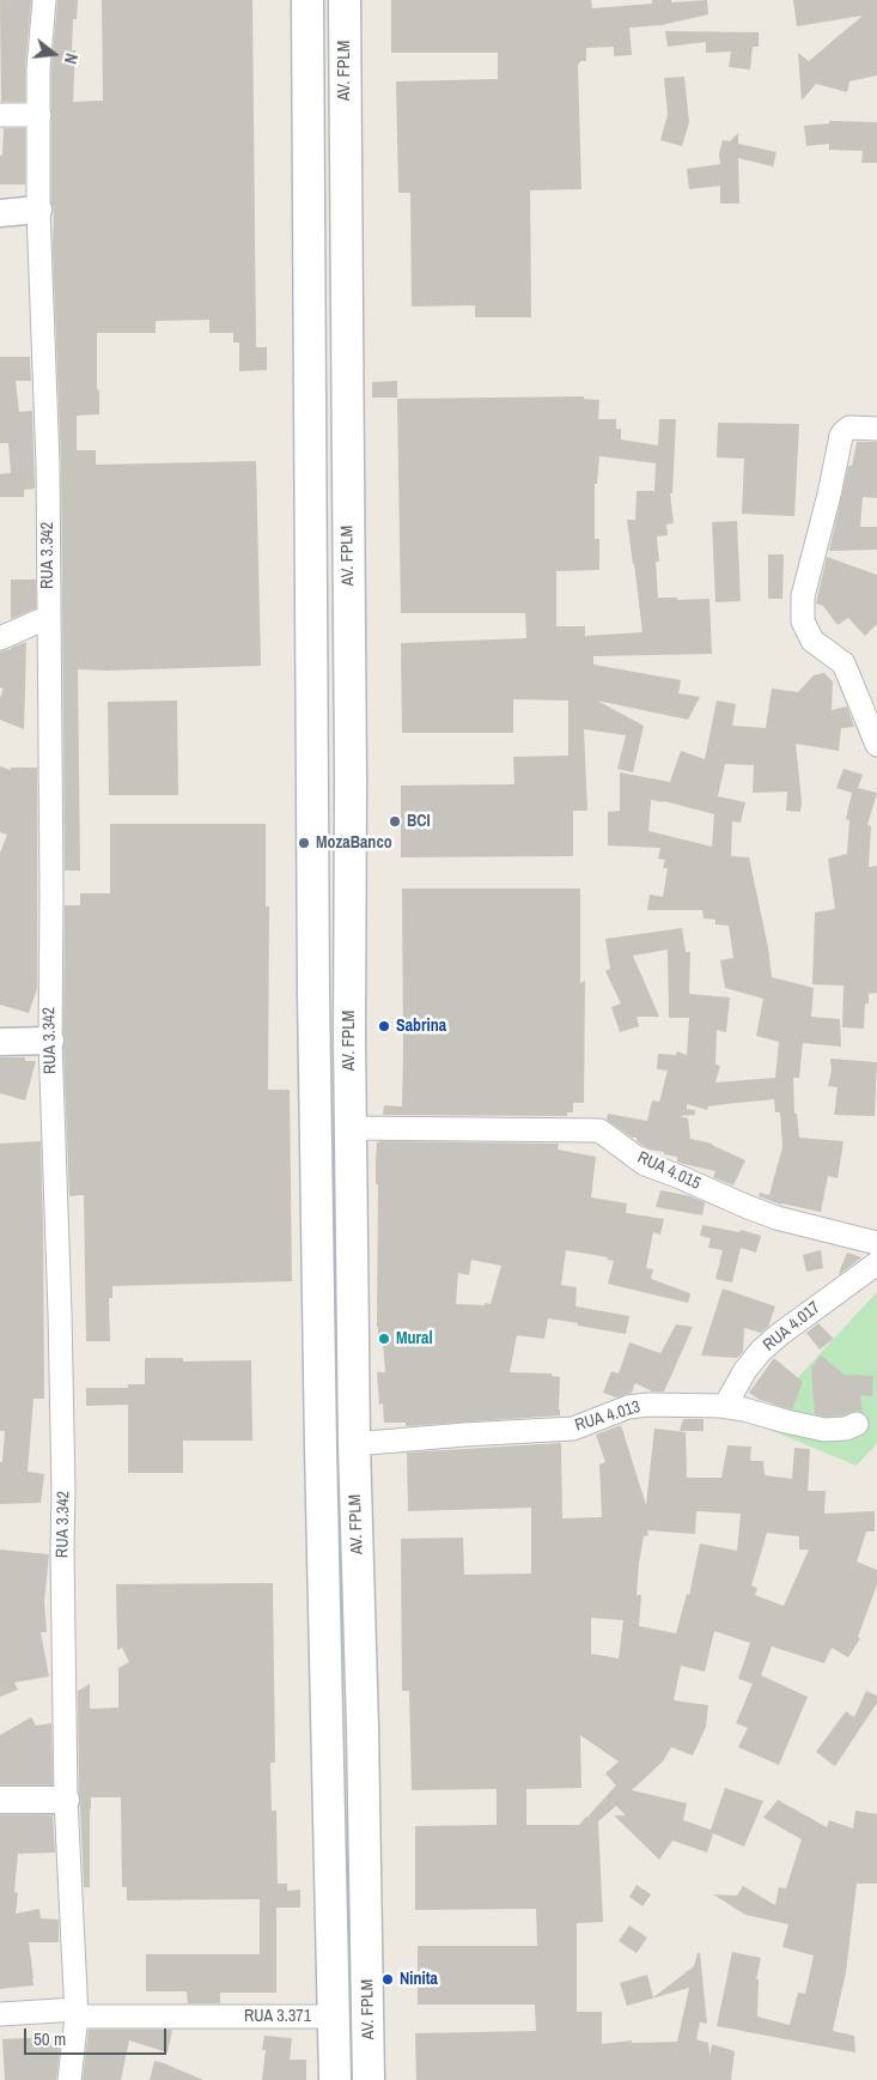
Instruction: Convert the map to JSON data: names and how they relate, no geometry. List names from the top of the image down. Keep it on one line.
{"streets":{"main road":["AV. FPLM"],"street":["RUA 3.342","RUA 4.015","RUA 4.017","RUA 4.013","RUA 3.371"]},"crossings":[["AV. FPLM","RUA 4.015"],["AV. FPLM","RUA 4.013"],["AV. FPLM","RUA 3.371"],["RUA 3.342","RUA 3.371"],["RUA 4.017","RUA 4.013"]],"places":["BCI","MozaBanco","Sabrina","Mural","Ninita"],"scale_bar":"50 m","north":"right"}
